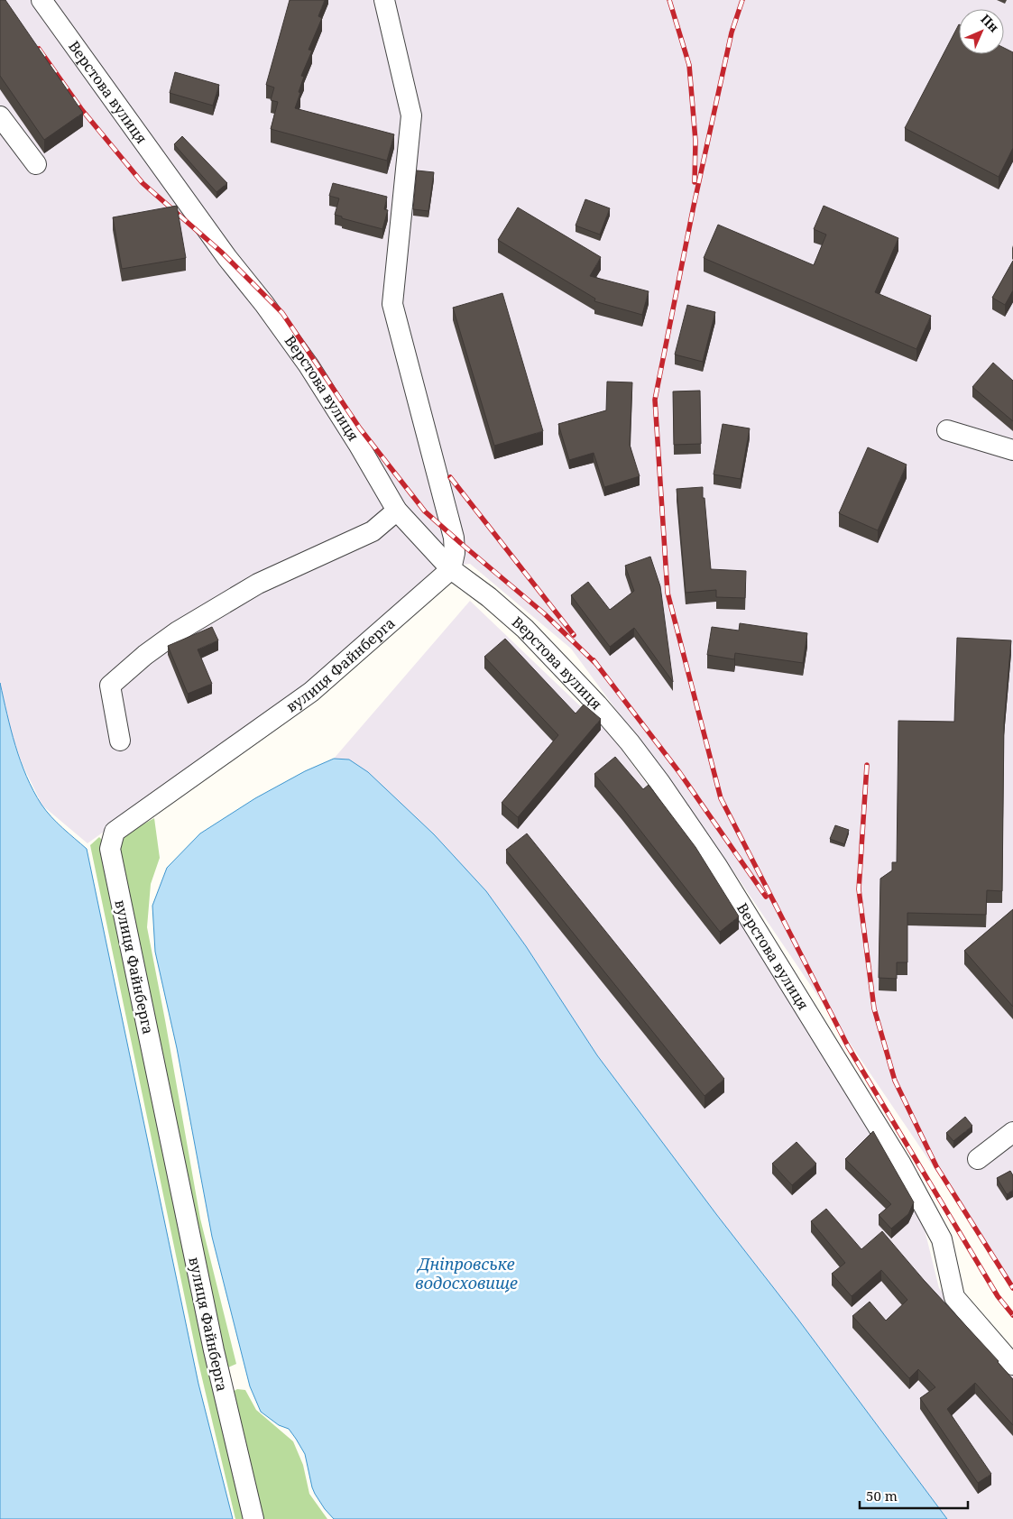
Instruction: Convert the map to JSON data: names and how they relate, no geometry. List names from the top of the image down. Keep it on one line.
{"streets":{"street":["Верстова вулиця","вулиця Файнберга"]},"crossings":[["Верстова вулиця","вулиця Файнберга"]],"water":["Дніпровське водосховище"],"scale_bar":"50 m","north":"top right"}
